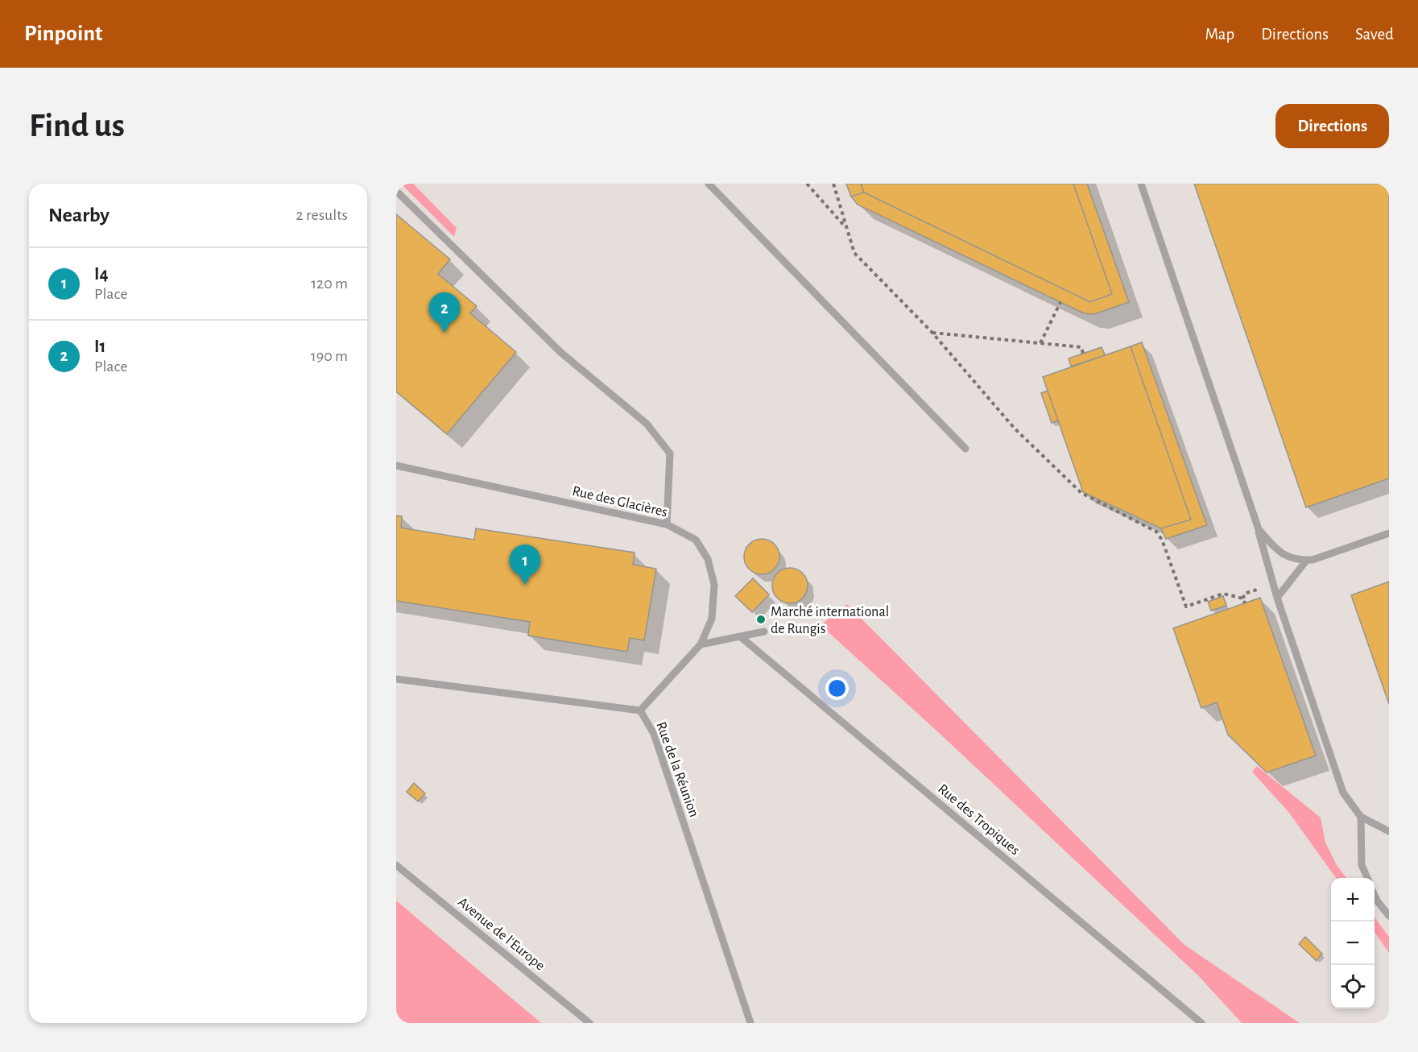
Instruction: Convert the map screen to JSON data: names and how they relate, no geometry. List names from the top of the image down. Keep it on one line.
{"streets":{"lane":["Rue des Glacières","Rue de la Réunion","Rue des Tropiques","Avenue de l'Europe"]},"crossings":[["Rue des Glacières","Rue de la Réunion"]],"places":["Marché international de Rungis"],"page":{"header":"Pinpoint","nav":["Map","Directions","Saved"],"buttons":"Directions","title":"Find us","heading":["Nearby","2 results"],"list":[{"mark":"1","name":"I4","note":"Place","value":"120 m"},{"mark":"2","name":"I1","note":"Place","value":"190 m"}],"pins":["2","1"],"map_buttons":["+","−"]}}
